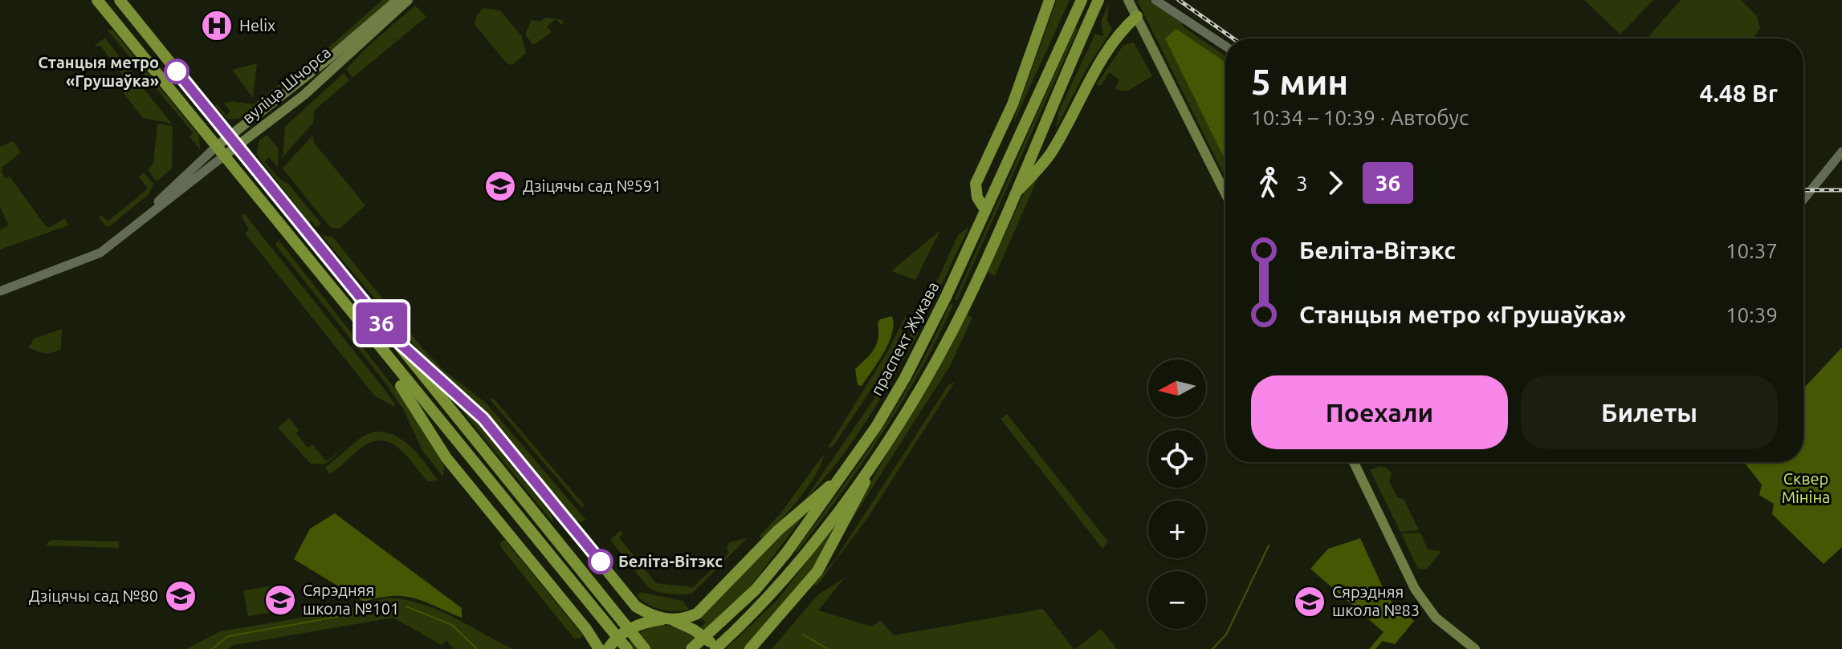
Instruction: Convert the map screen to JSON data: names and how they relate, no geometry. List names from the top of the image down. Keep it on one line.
{"streets":{"main road":["вуліца Шчорса","праспект Жукава"]},"parks":["Сквер Мініна"],"places":{"hospital":["Helix"],"other":["Станцыя метро «Грушаўка»","Беліта-Вітэкс"],"school or university":["Дзіцячы сад №591","Дзіцячы сад №80","Сярэдняя школа №101","Сярэдняя школа №83"]},"lines":["bus line 36"],"north":"left","page":{"on_map":"36","heading":["5 мин","10:34 – 10:39 · Автобус","4.48 Br"],"legs":["3","36"],"list":[{"name":"Беліта-Вітэкс","value":"10:37"},{"name":"Станцыя метро «Грушаўка»","value":"10:39"}],"map_buttons":["+","−"],"buttons":["Поехали","Билеты"]}}
